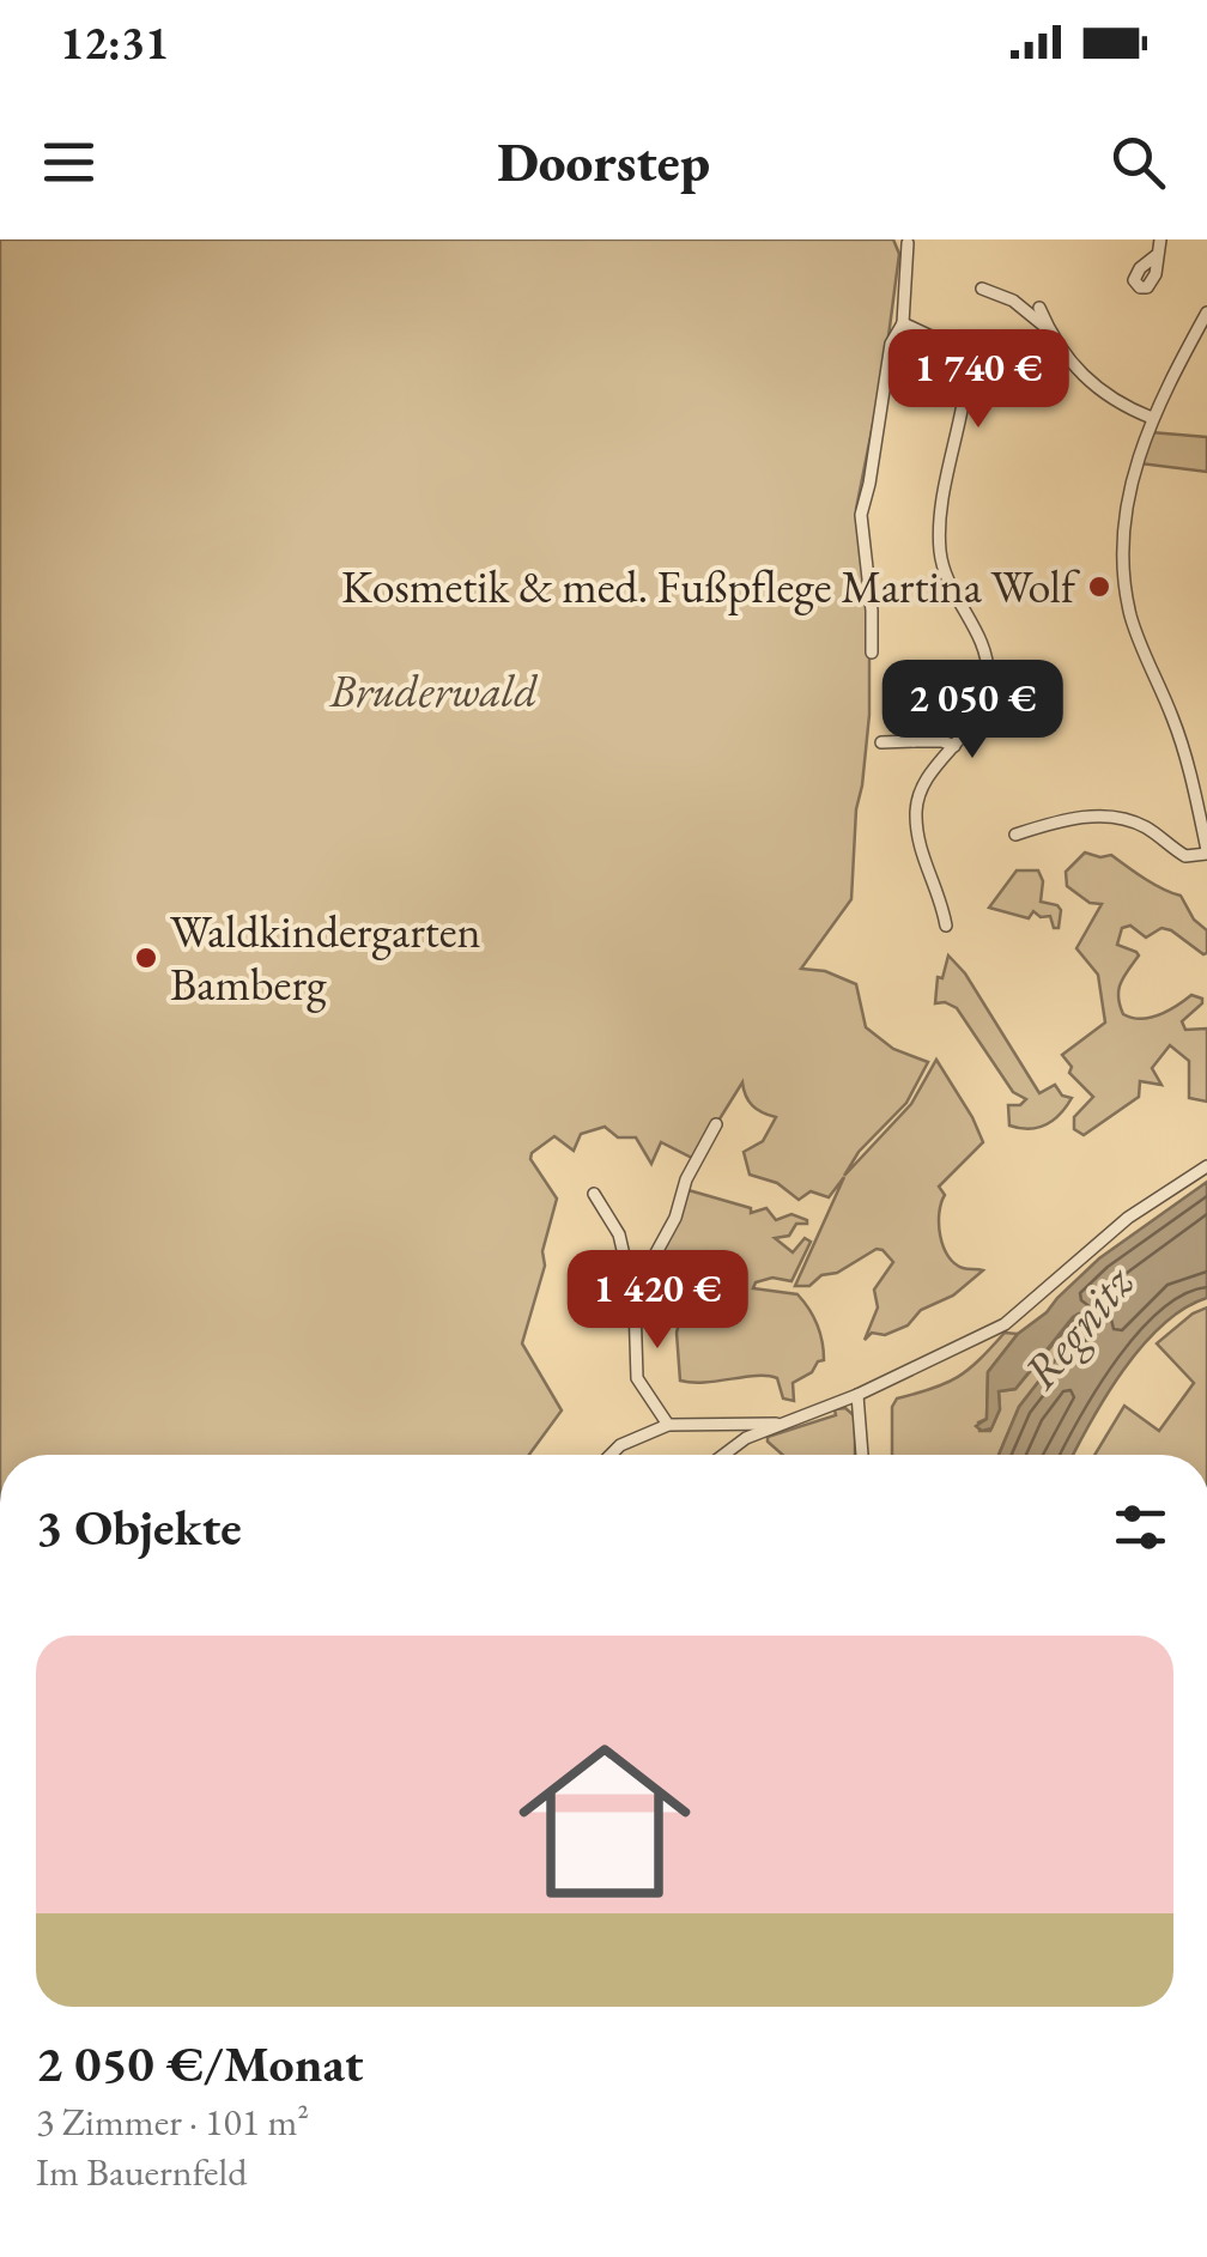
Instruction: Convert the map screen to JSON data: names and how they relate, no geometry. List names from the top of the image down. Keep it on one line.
{"water":["Regnitz"],"parks":["Bruderwald"],"places":["Kosmetik & med. Fußpflege Martina Wolf","Waldkindergarten Bamberg"],"page":{"status":"12:31","header":"Doorstep","price":["1 740 €","2 050 €","1 420 €"],"heading":"3 Objekte","list":[{"name":"2 050 €/Monat","note":"3 Zimmer · 101 m² · Im Bauernfeld"}]}}
